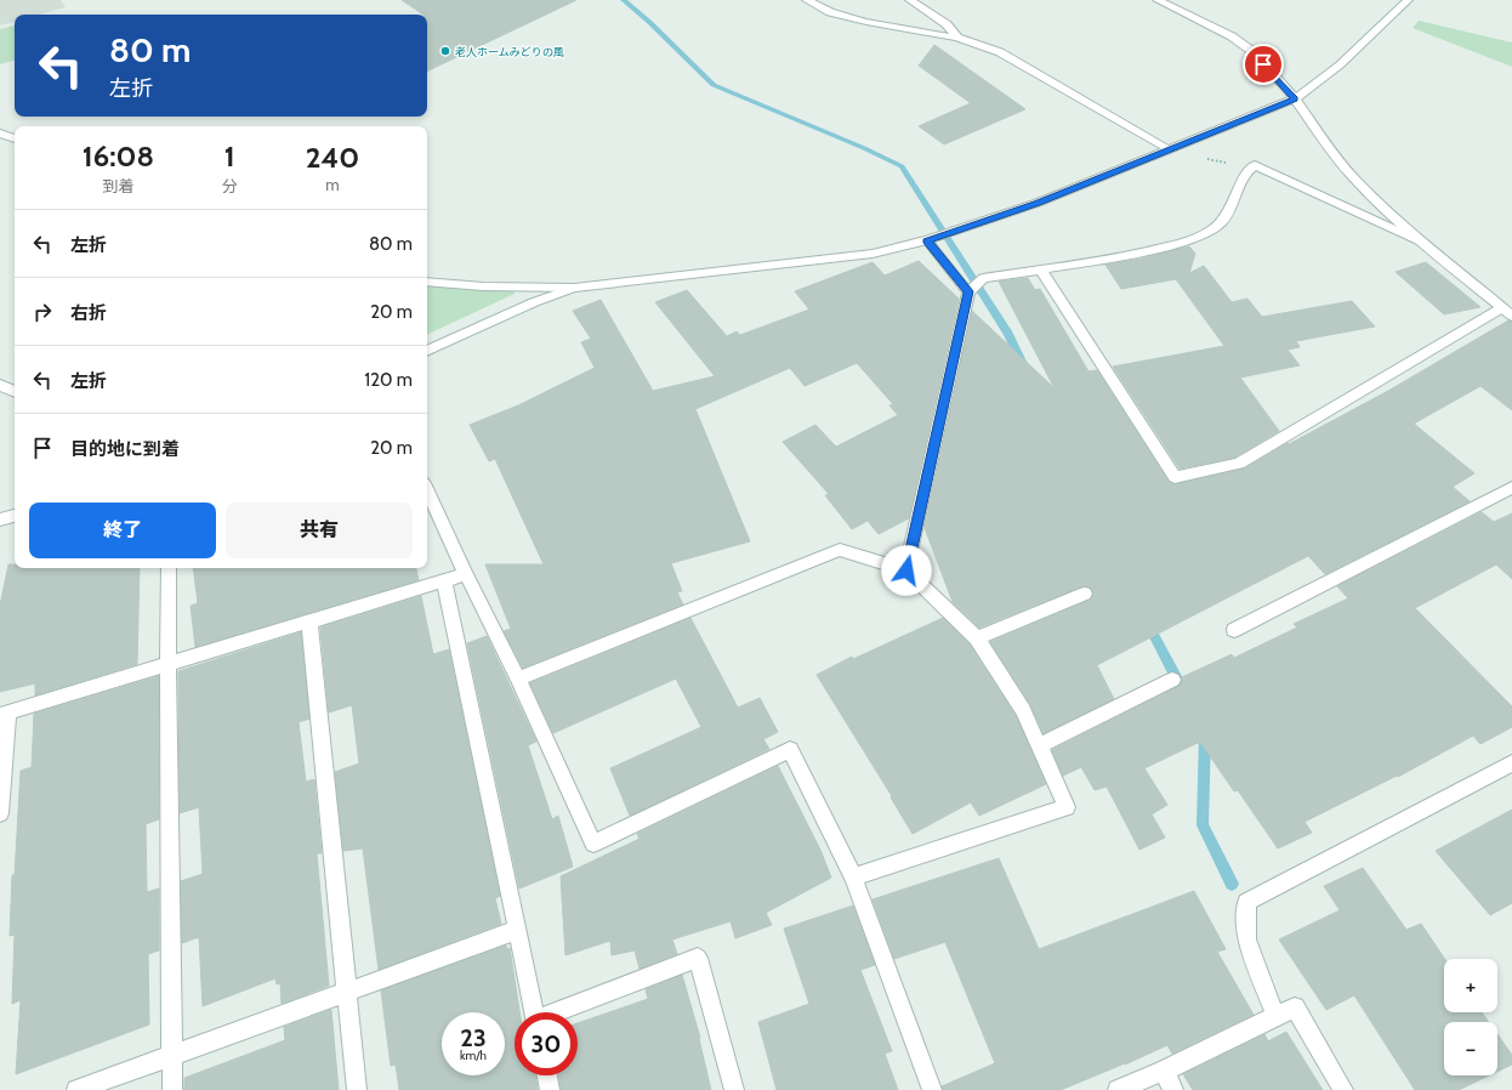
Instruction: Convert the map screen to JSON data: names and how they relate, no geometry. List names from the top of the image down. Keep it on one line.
{"places":["老人ホームみどりの風"],"page":{"turn":["80 m","左折"],"eta":["16:08","到着","1","分","240","m"],"list":[{"name":"左折","value":"80 m"},{"name":"右折","value":"20 m"},{"name":"左折","value":"120 m"},{"name":"目的地に到着","value":"20 m"}],"buttons":["終了","共有"],"map_buttons":["+","−"],"speed":"23 km/h","limit":"30"}}
